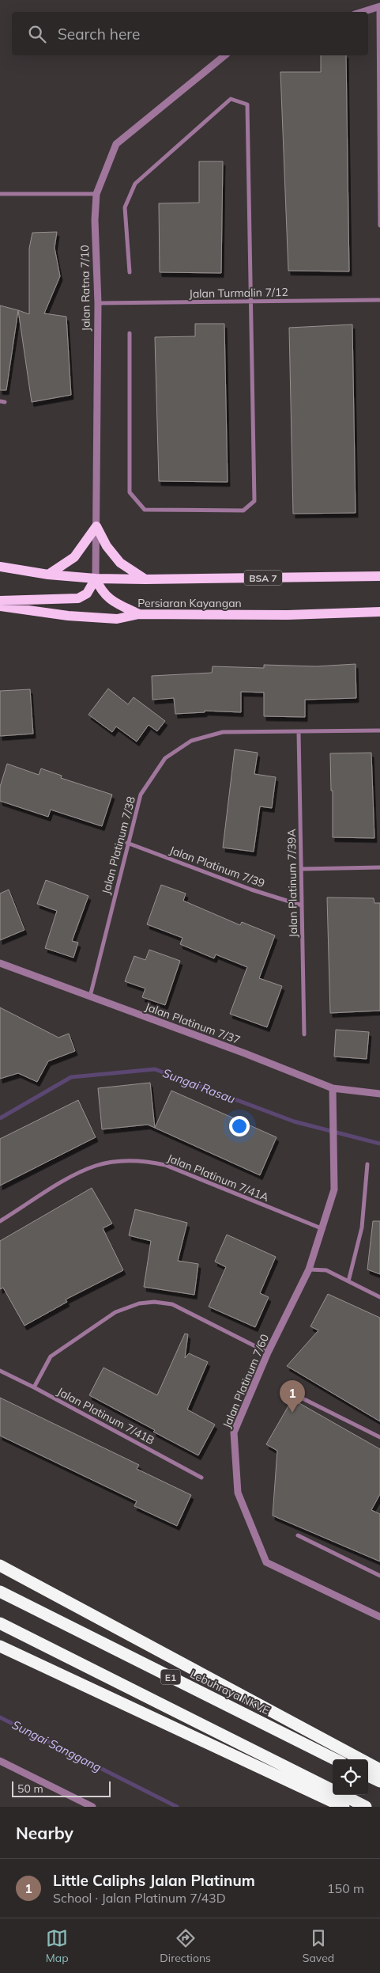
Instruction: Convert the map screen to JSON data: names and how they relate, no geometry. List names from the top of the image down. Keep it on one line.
{"streets":{"highway":["E1","Lebuhraya NKVE"],"main road":["BSA 7","Persiaran Kayangan"],"street":["Jalan Ratna 7/10","Jalan Turmalin 7/12","Jalan Platinum 7/38","Jalan Platinum 7/39","Jalan Platinum 7/39A","Jalan Platinum 7/37","Jalan Platinum 7/41A","Jalan Platinum 7/60","Jalan Platinum 7/41B"]},"crossings":[["Jalan Ratna 7/10","Jalan Turmalin 7/12"],["Jalan Ratna 7/10","BSA 7"],["Jalan Platinum 7/38","Jalan Platinum 7/39"],["Jalan Platinum 7/38","Jalan Platinum 7/39A"],["Jalan Platinum 7/38","Jalan Platinum 7/37"],["Jalan Platinum 7/39","Jalan Platinum 7/39A"],["Jalan Platinum 7/37","Jalan Platinum 7/60"],["Jalan Platinum 7/41A","Jalan Platinum 7/60"]],"water":["Sungai Rasau","Sungai Sanggang"],"scale_bar":"50 m","page":{"search":"Search here","pins":"1","scale":"50 m","heading":"Nearby","list":[{"mark":"1","name":"Little Caliphs Jalan Platinum","note":"School · Jalan Platinum 7/43D","value":"150 m"}],"nav":["Map","Directions","Saved"]}}
